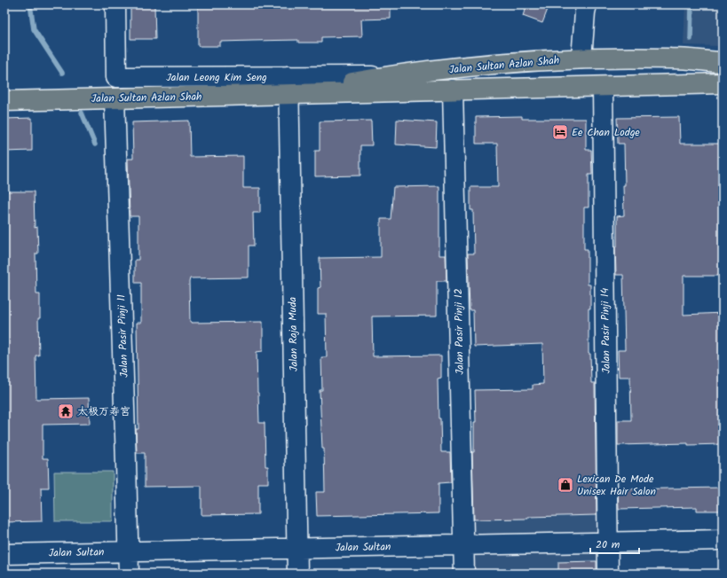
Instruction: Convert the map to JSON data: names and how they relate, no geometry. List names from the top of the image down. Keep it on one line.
{"streets":{"main road":["Jalan Sultan Azlan Shah"],"street":["Jalan Leong Kim Seng","Jalan Pasir Pinji 14","Jalan Pasir Pinji 12","Jalan Raja Muda","Jalan Pasir Pinji 11","Jalan Sultan"]},"crossings":[["Jalan Sultan Azlan Shah","Jalan Leong Kim Seng"],["Jalan Sultan Azlan Shah","Jalan Pasir Pinji 14"],["Jalan Sultan Azlan Shah","Jalan Pasir Pinji 12"],["Jalan Sultan Azlan Shah","Jalan Raja Muda"],["Jalan Sultan Azlan Shah","Jalan Pasir Pinji 11"],["Jalan Leong Kim Seng","Jalan Raja Muda"],["Jalan Pasir Pinji 14","Jalan Sultan"],["Jalan Pasir Pinji 12","Jalan Sultan"],["Jalan Raja Muda","Jalan Sultan"],["Jalan Pasir Pinji 11","Jalan Sultan"]],"places":{"hotel":["Ee Chan Lodge"],"temple":["太极万寿宫"],"shop":["Lexican De Mode Unisex Hair Salon"]},"scale_bar":"20 m"}
